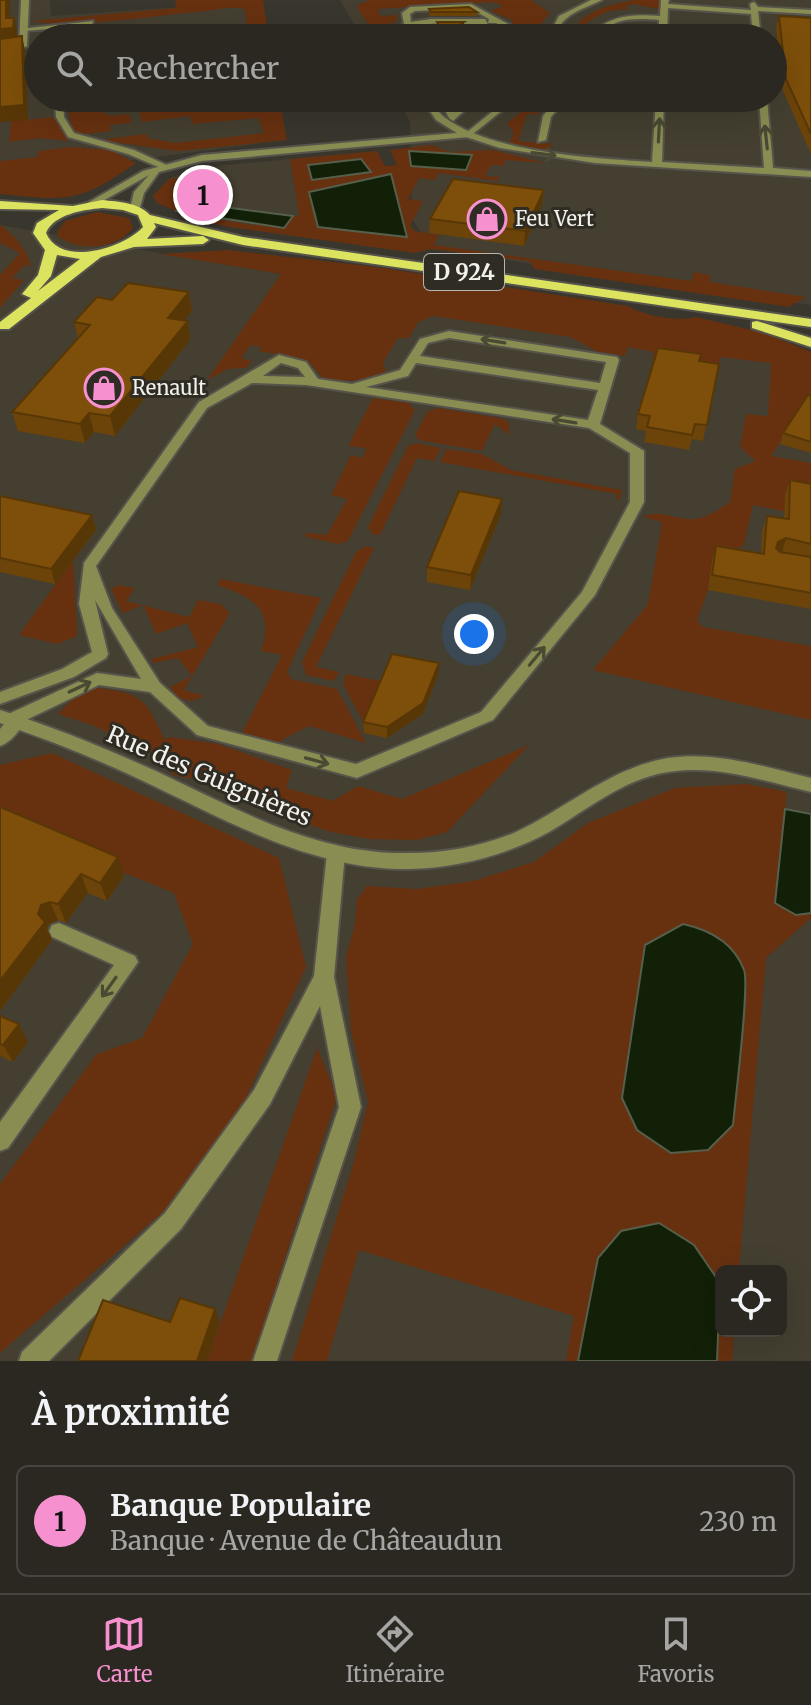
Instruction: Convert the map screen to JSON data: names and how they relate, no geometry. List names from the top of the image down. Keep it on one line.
{"streets":{"main road":["D 924"],"street":["Rue des Guignières"]},"places":{"shop":["Feu Vert","Renault"]},"page":{"search":"Rechercher","pins":"1","heading":"À proximité","list":[{"mark":"1","name":"Banque Populaire","note":"Banque · Avenue de Châteaudun","value":"230 m"}],"nav":["Carte","Itinéraire","Favoris"]}}
